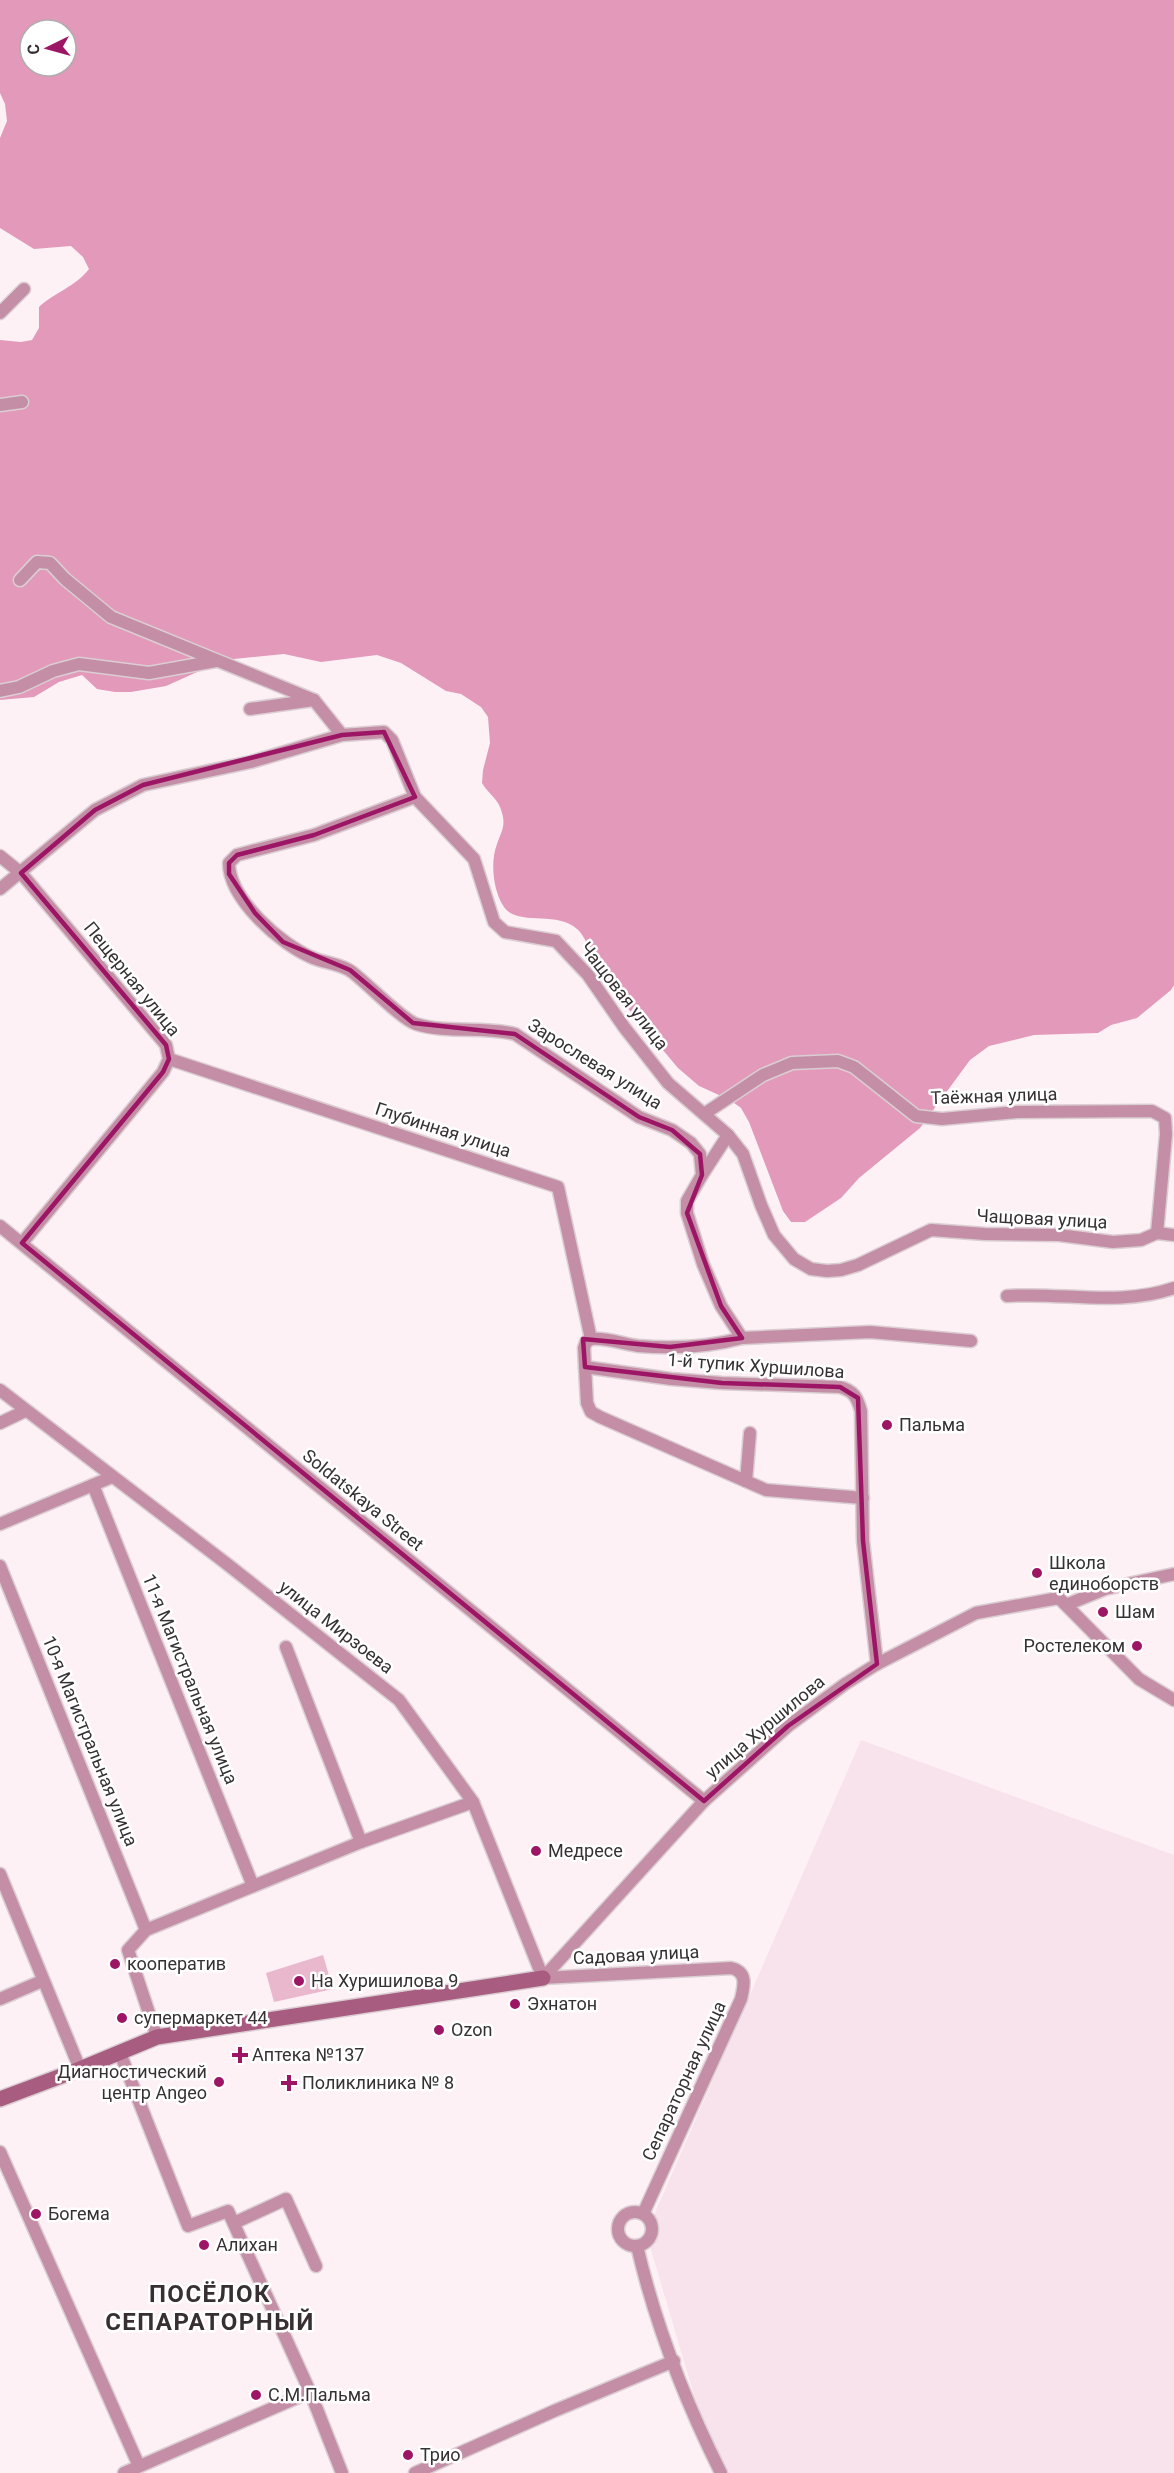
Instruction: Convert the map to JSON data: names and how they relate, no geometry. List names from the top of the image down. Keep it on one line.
{"streets":{"street":["Пещерная улица","Чащовая улица","Зарослевая улица","Таёжная улица","Глубинная улица","1-й тупик Хуршилова","Soldatskaya Street","улица Мирзоева","11-я Магистральная улица","улица Хуршилова","10-я Магистральная улица","Садовая улица","Сепараторная улица"]},"crossings":[["Пещерная улица","Чащовая улица"],["Пещерная улица","Глубинная улица"],["Пещерная улица","Soldatskaya Street"],["Чащовая улица","Зарослевая улица"],["Чащовая улица","Таёжная улица"],["Глубинная улица","1-й тупик Хуршилова"],["1-й тупик Хуршилова","улица Хуршилова"],["Soldatskaya Street","улица Хуршилова"],["улица Мирзоева","улица Хуршилова"],["улица Мирзоева","Садовая улица"],["улица Хуршилова","Садовая улица"],["Садовая улица","Сепараторная улица"]],"districts":["ПОСЁЛОК СЕПАРАТОРНЫЙ"],"places":{"other":["Пальма","Школа единоборств","Шам","Ростелеком","Медресе","кооператив","На Хуришилова 9","Эхнатон","супермаркет 44","Ozon","Диагностический центр Angeo","Богема","Алихан","С.М.Пальма","Трио"],"health":["Аптека №137","Поликлиника № 8"]},"north":"left"}
